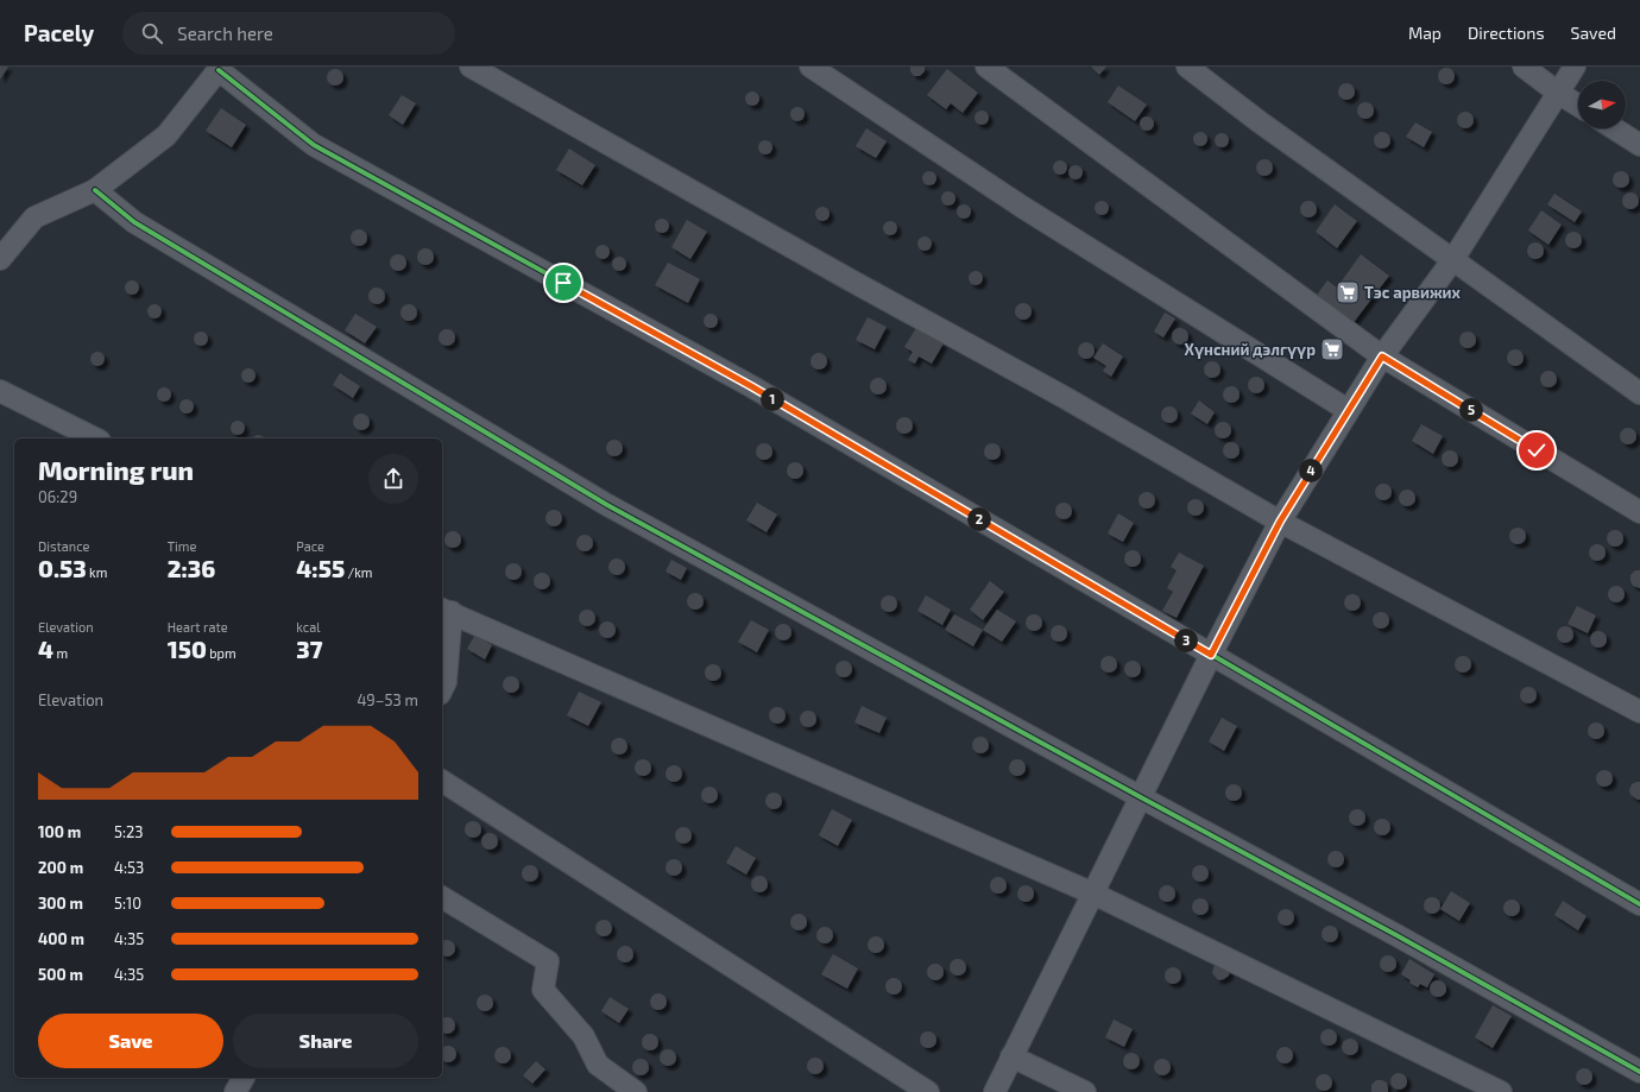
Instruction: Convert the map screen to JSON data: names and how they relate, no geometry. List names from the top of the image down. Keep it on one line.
{"places":{"supermarket":["Тэс арвижих","Хүнсний дэлгүүр"]},"north":"right","page":{"header":"Pacely","search":"Search here","nav":["Map","Directions","Saved"],"pins":["1","5","4","2","3"],"heading":["Morning run","06:29"],"stats":[["Distance","0.53 km"],["Time","2:36"],["Pace","4:55 /km"],["Elevation","4 m"],["Heart rate","150 bpm"],["kcal","37"]],"chart":["Elevation","49–53 m"],"list":[{"name":"100 m","note":"5:23"},{"name":"200 m","note":"4:53"},{"name":"300 m","note":"5:10"},{"name":"400 m","note":"4:35"},{"name":"500 m","note":"4:35"}],"buttons":["Save","Share"]}}
